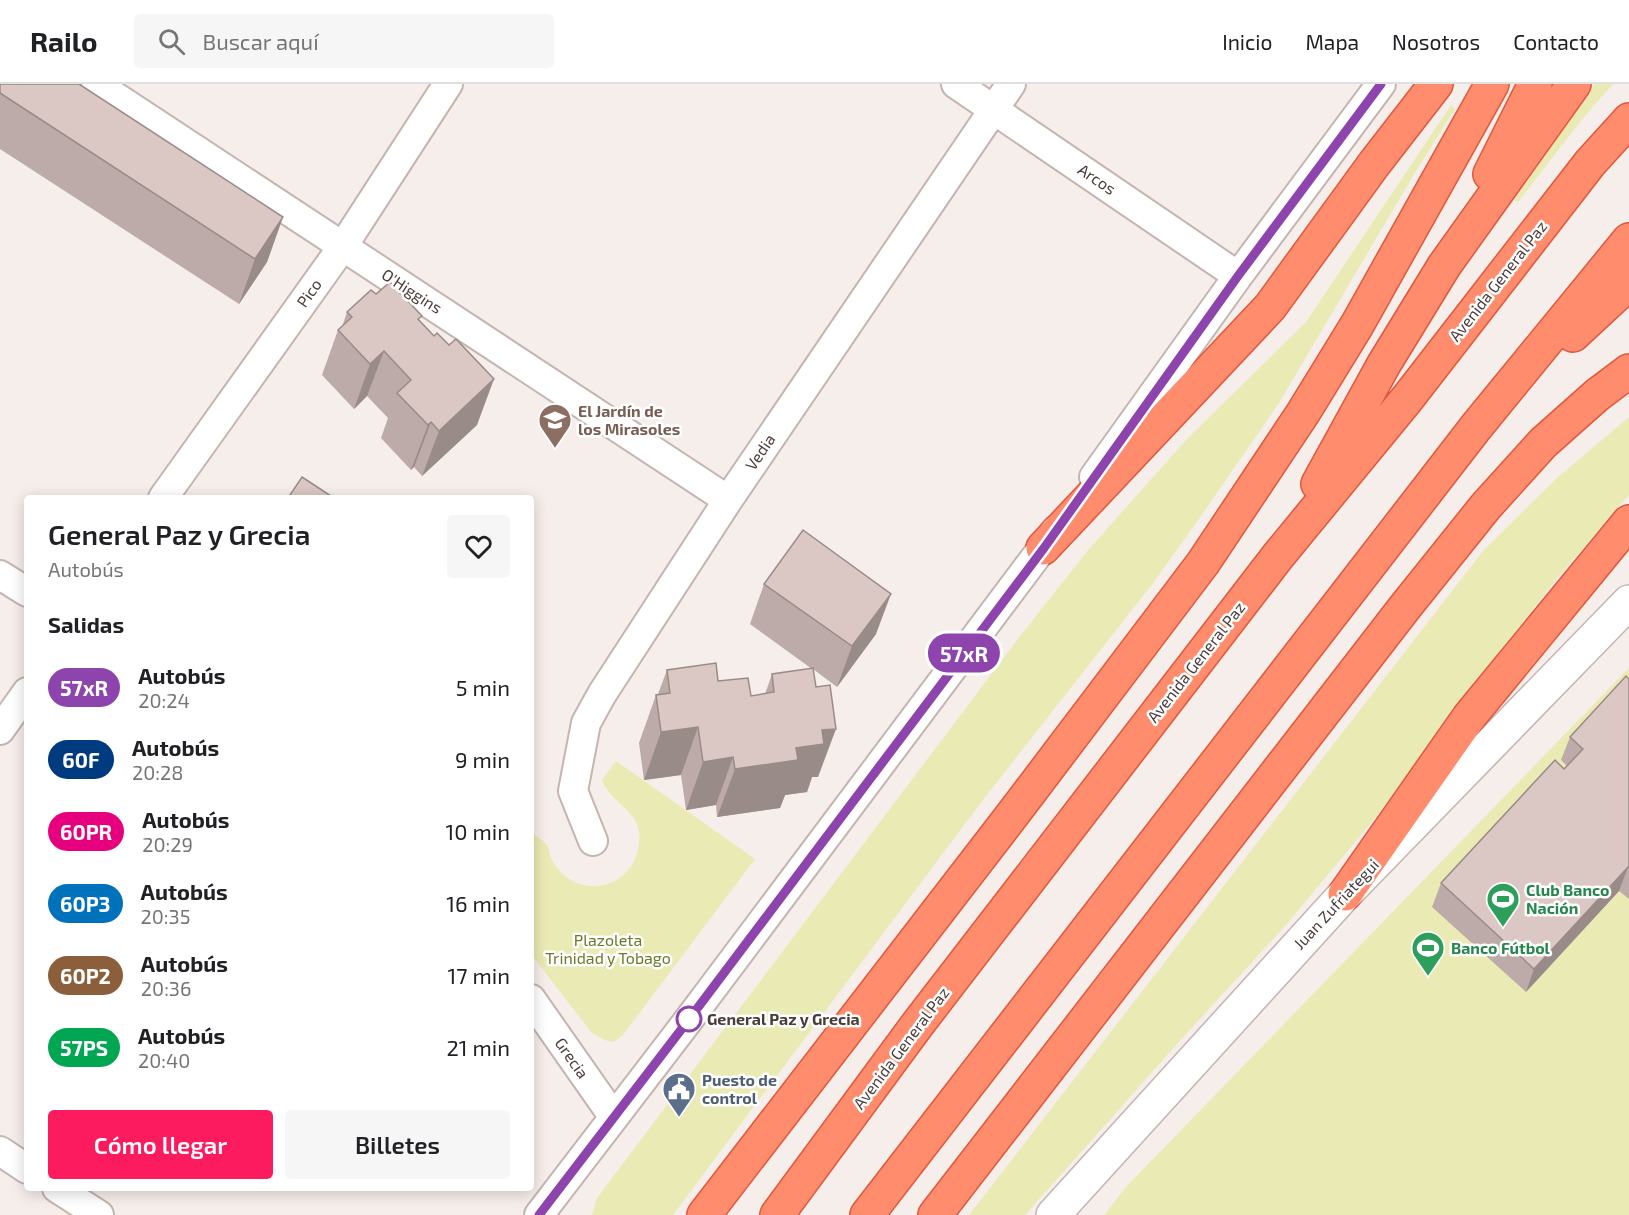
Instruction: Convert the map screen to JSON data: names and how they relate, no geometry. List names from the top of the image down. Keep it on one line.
{"streets":{"highway":["Avenida General Paz"],"street":["Arcos","O'Higgins","Pico","Vedia","Juan Zufriategui","Grecia"]},"crossings":[["Arcos","Vedia"],["O'Higgins","Pico"],["O'Higgins","Vedia"]],"parks":["Plazoleta Trinidad y Tobago"],"places":{"school or university":["El Jardín de los Mirasoles"],"sports":["Club Banco Nación","Banco Fútbol"],"other":["General Paz y Grecia"],"public building":["Puesto de control"]},"lines":["bus line 57xR"],"page":{"header":"Railo","search":"Buscar aquí","nav":["Inicio","Mapa","Nosotros","Contacto"],"on_map":"57xR","heading":[["General Paz y Grecia","Autobús"],"Salidas"],"list":[{"mark":"57xR","name":"Autobús","note":"20:24","value":"5 min"},{"mark":"60F","name":"Autobús","note":"20:28","value":"9 min"},{"mark":"60PR","name":"Autobús","note":"20:29","value":"10 min"},{"mark":"60P3","name":"Autobús","note":"20:35","value":"16 min"},{"mark":"60P2","name":"Autobús","note":"20:36","value":"17 min"},{"mark":"57PS","name":"Autobús","note":"20:40","value":"21 min"}],"buttons":["Cómo llegar","Billetes"]}}
